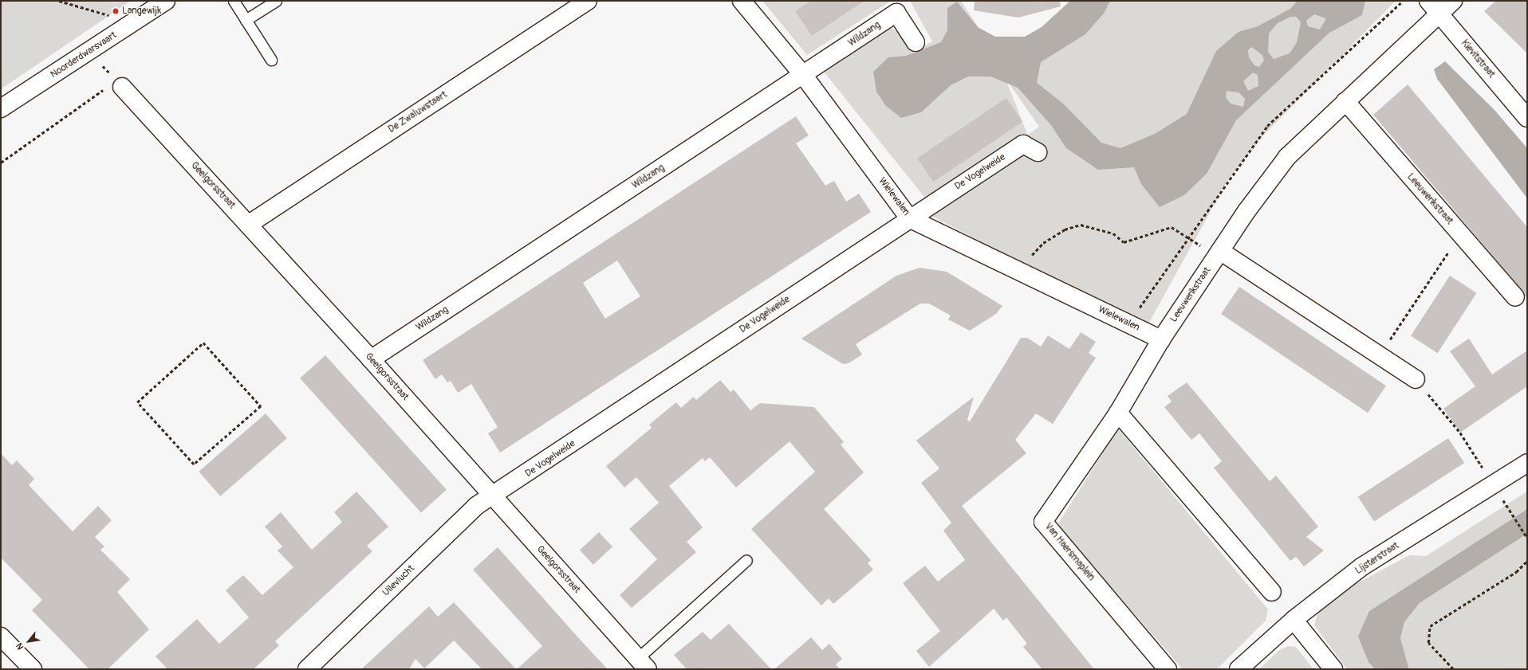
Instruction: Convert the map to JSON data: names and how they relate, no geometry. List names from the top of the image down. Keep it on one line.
{"streets":{"street":["Wildzang","Noorderdwarsvaart","Kievitstraat","De Zwaluwstaart","De Vogelweide","Geelgorsstraat","Wielewalen","Leeuwerikstraat","Van Haersmaplein","Lijsterstraat","Uilevlucht"]},"crossings":[["Wildzang","Geelgorsstraat"],["Wildzang","Wielewalen"],["Kievitstraat","Leeuwerikstraat"],["De Zwaluwstaart","Geelgorsstraat"],["De Vogelweide","Geelgorsstraat"],["De Vogelweide","Wielewalen"],["De Vogelweide","Uilevlucht"],["Geelgorsstraat","Uilevlucht"],["Wielewalen","Leeuwerikstraat"],["Wielewalen","Van Haersmaplein"],["Leeuwerikstraat","Van Haersmaplein"]],"places":["Langewijk"],"north":"bottom left"}
